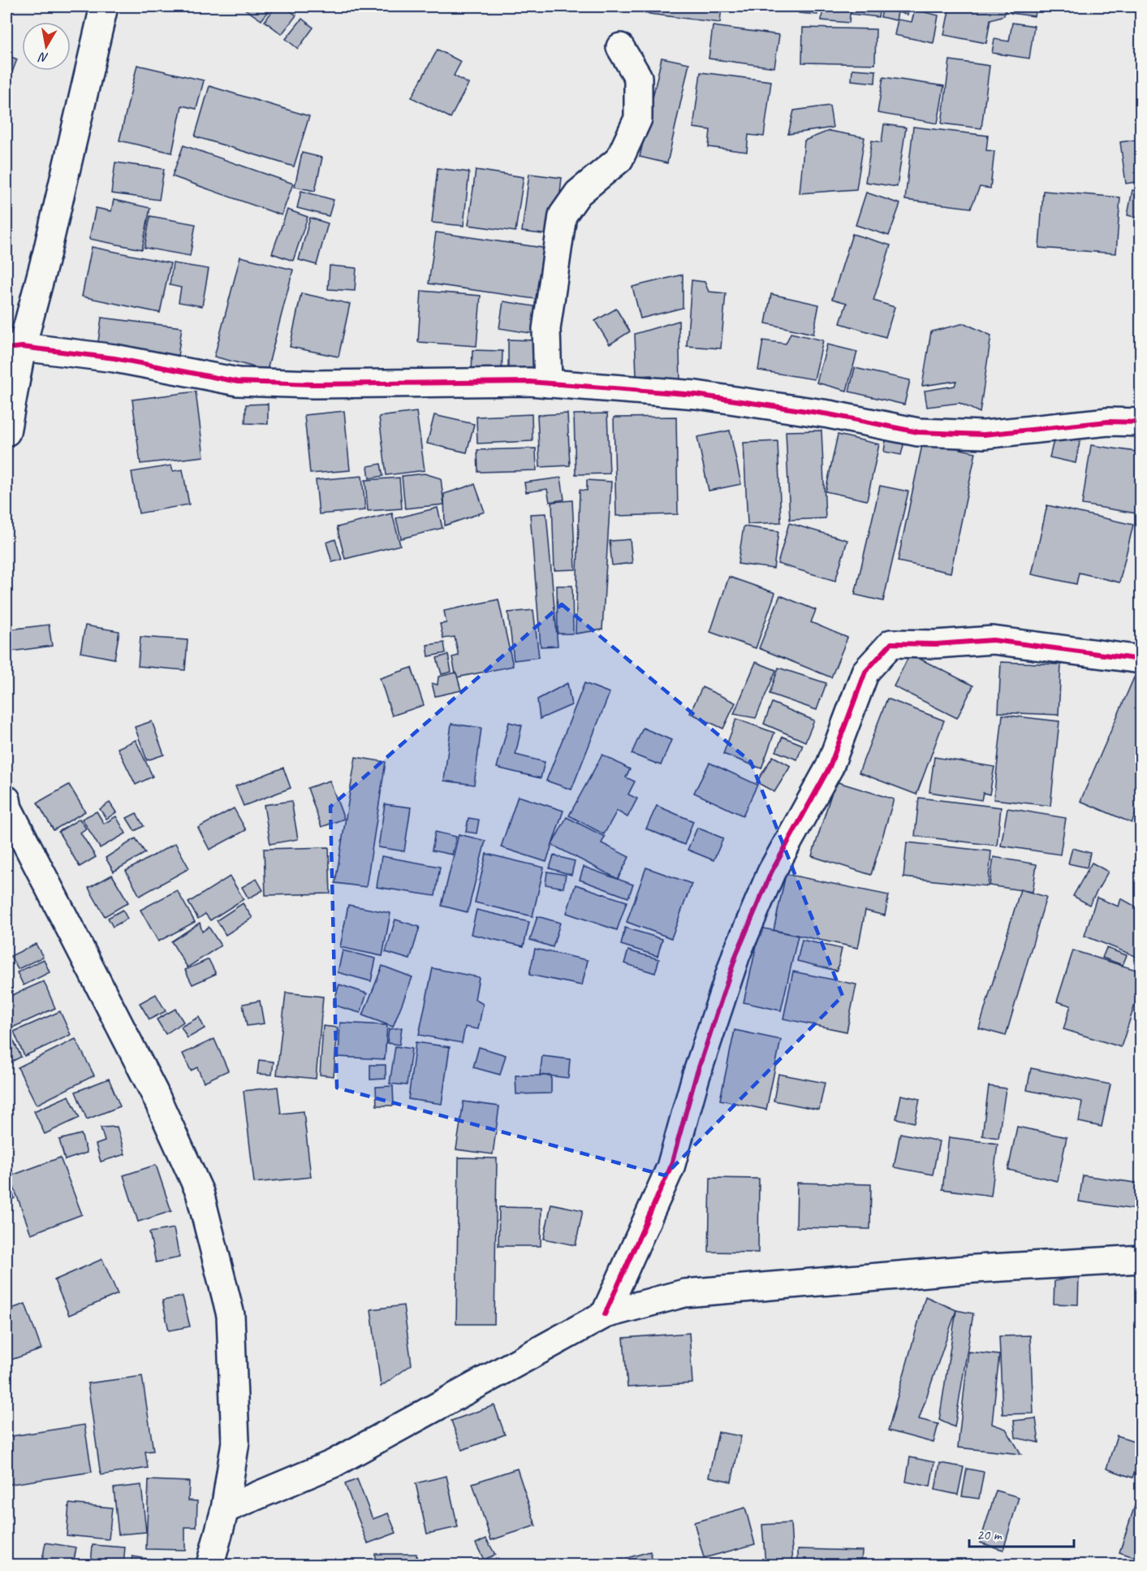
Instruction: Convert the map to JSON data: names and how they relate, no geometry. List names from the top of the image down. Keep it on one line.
{"scale_bar":"20 m","north":"bottom"}
